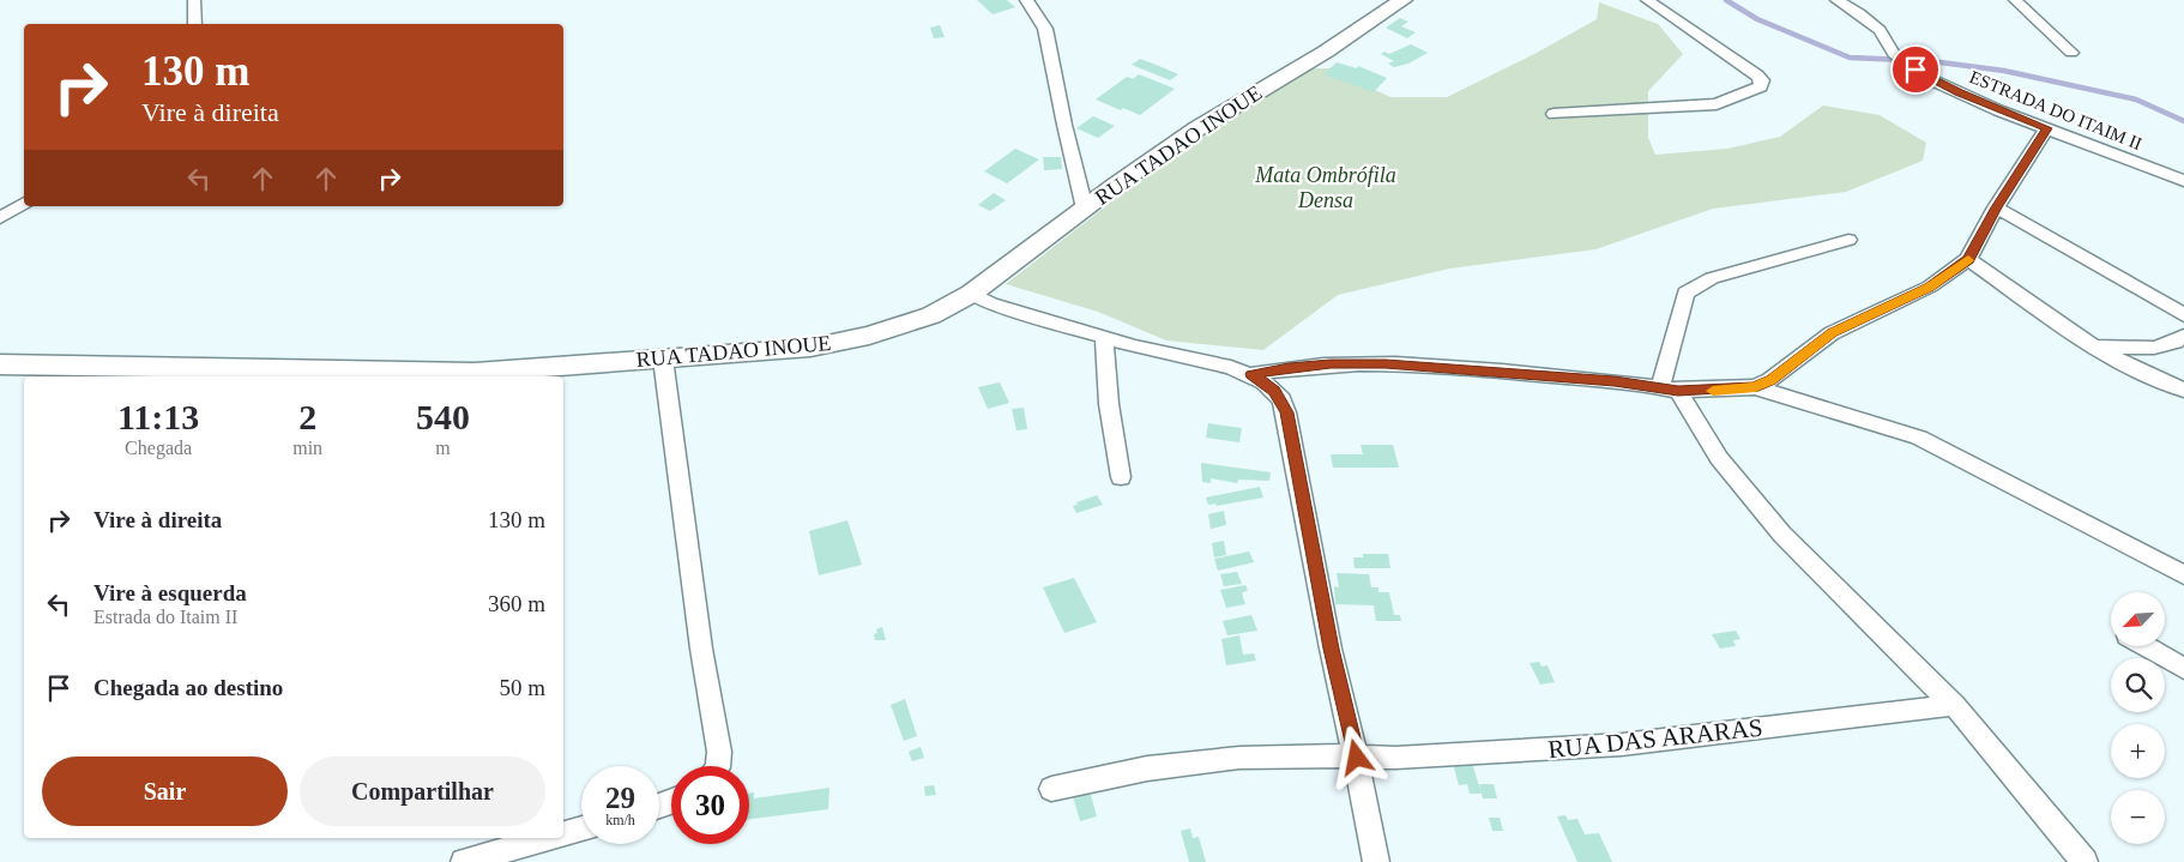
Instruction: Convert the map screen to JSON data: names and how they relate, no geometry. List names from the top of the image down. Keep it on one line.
{"streets":{"street":["ESTRADA DO ITAIM II","RUA TADAO INOUE","RUA DAS ARARAS"]},"parks":["Mata Ombrófila Densa"],"north":"bottom left","page":{"turn":["130 m","Vire à direita"],"eta":["11:13","Chegada","2","min","540","m"],"list":[{"name":"Vire à direita","value":"130 m"},{"name":"Vire à esquerda","note":"Estrada do Itaim II","value":"360 m"},{"name":"Chegada ao destino","value":"50 m"}],"map_buttons":["+","−"],"buttons":["Sair","Compartilhar"],"speed":"29 km/h","limit":"30"}}
